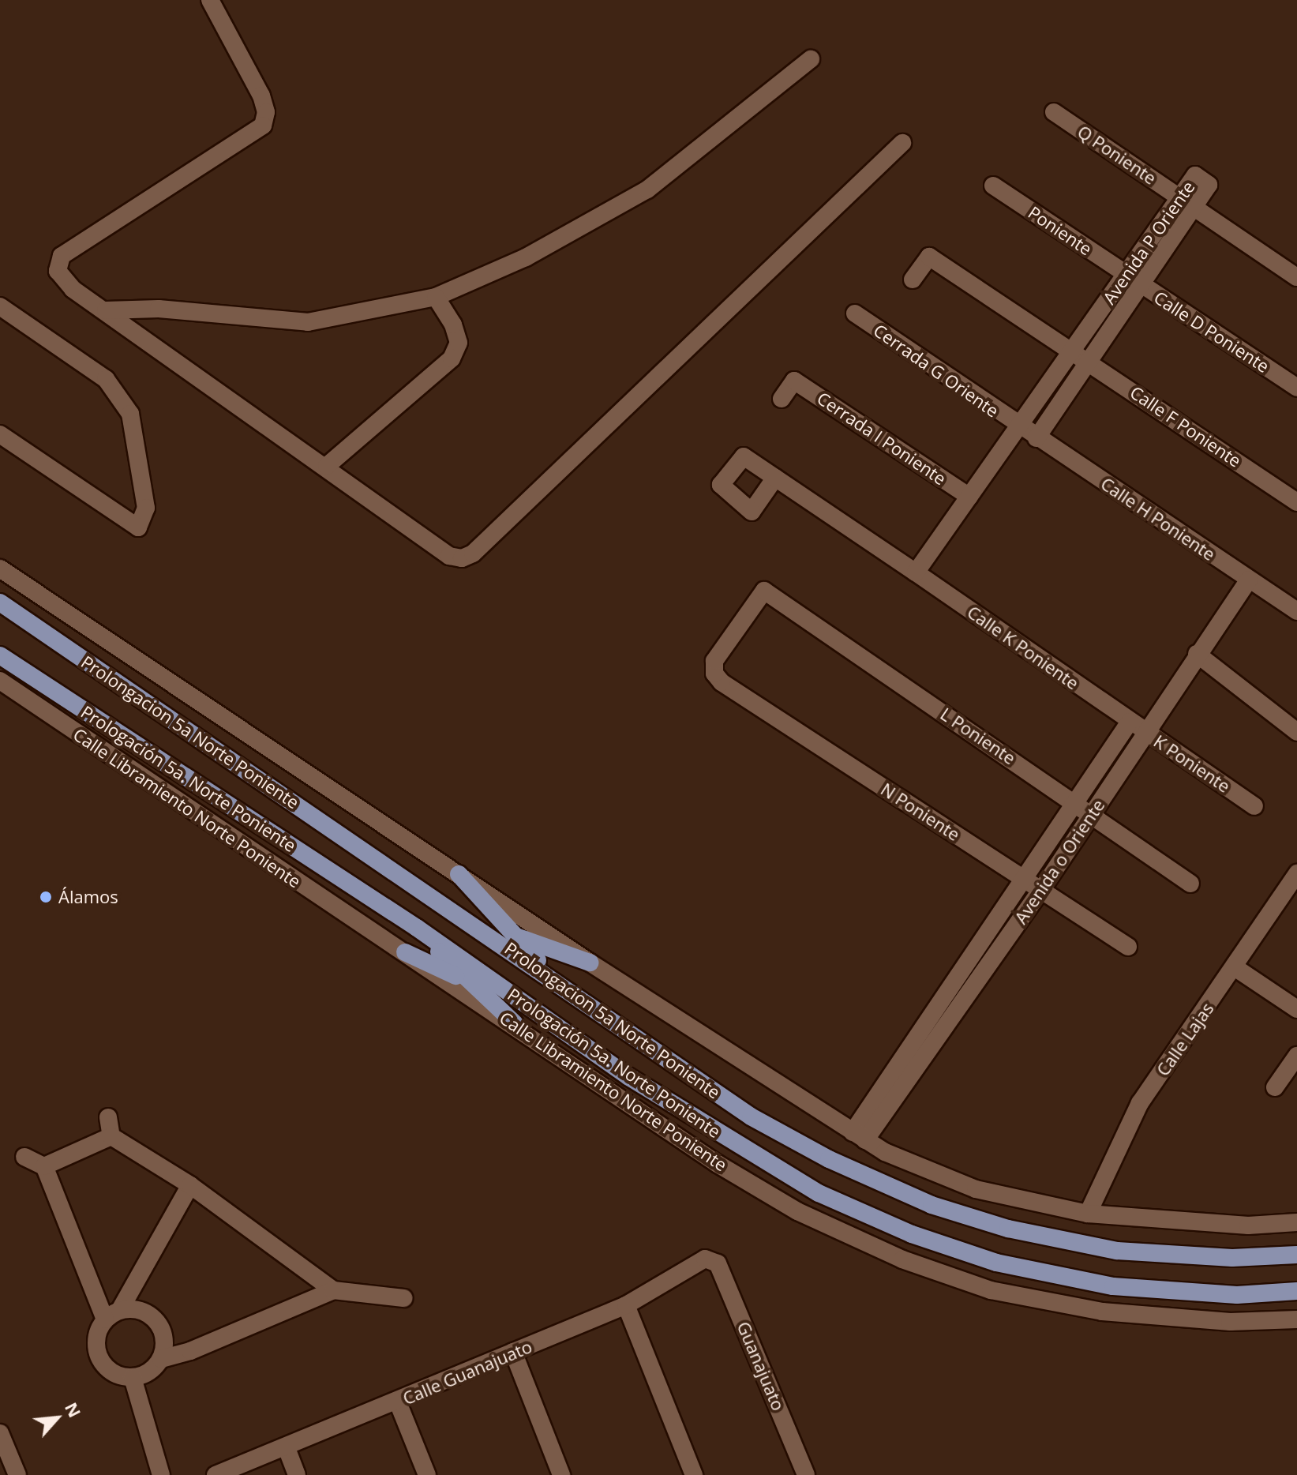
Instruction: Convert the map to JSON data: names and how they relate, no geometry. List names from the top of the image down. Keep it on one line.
{"streets":{"main road":["Prolongacion 5a Norte Poniente","Prologación 5a. Norte Poniente"],"street":["Q Poniente","Poniente","Avenida P Oriente","Calle D Poniente","Cerrada G Oriente","Calle F Poniente","Cerrada I Poniente","Calle H Poniente","Calle K Poniente","L Poniente","K Poniente","Calle Libramiento Norte Poniente","N Poniente","Avenida o Oriente","Calle Lajas","Guanajuato","Calle Guanajuato"]},"crossings":[["Q Poniente","Avenida P Oriente"],["Poniente","Avenida P Oriente"],["Poniente","Calle D Poniente"],["Avenida P Oriente","Calle D Poniente"],["Avenida P Oriente","Cerrada G Oriente"],["Avenida P Oriente","Calle F Poniente"],["Avenida P Oriente","Cerrada I Poniente"],["Avenida P Oriente","Calle H Poniente"],["Avenida P Oriente","Calle K Poniente"],["Cerrada G Oriente","Calle H Poniente"],["Calle H Poniente","Avenida o Oriente"],["Calle K Poniente","K Poniente"],["Calle K Poniente","Avenida o Oriente"],["L Poniente","N Poniente"],["L Poniente","Avenida o Oriente"],["K Poniente","Avenida o Oriente"],["N Poniente","Avenida o Oriente"],["Guanajuato","Calle Guanajuato"]],"places":["Álamos"],"north":"top right"}
